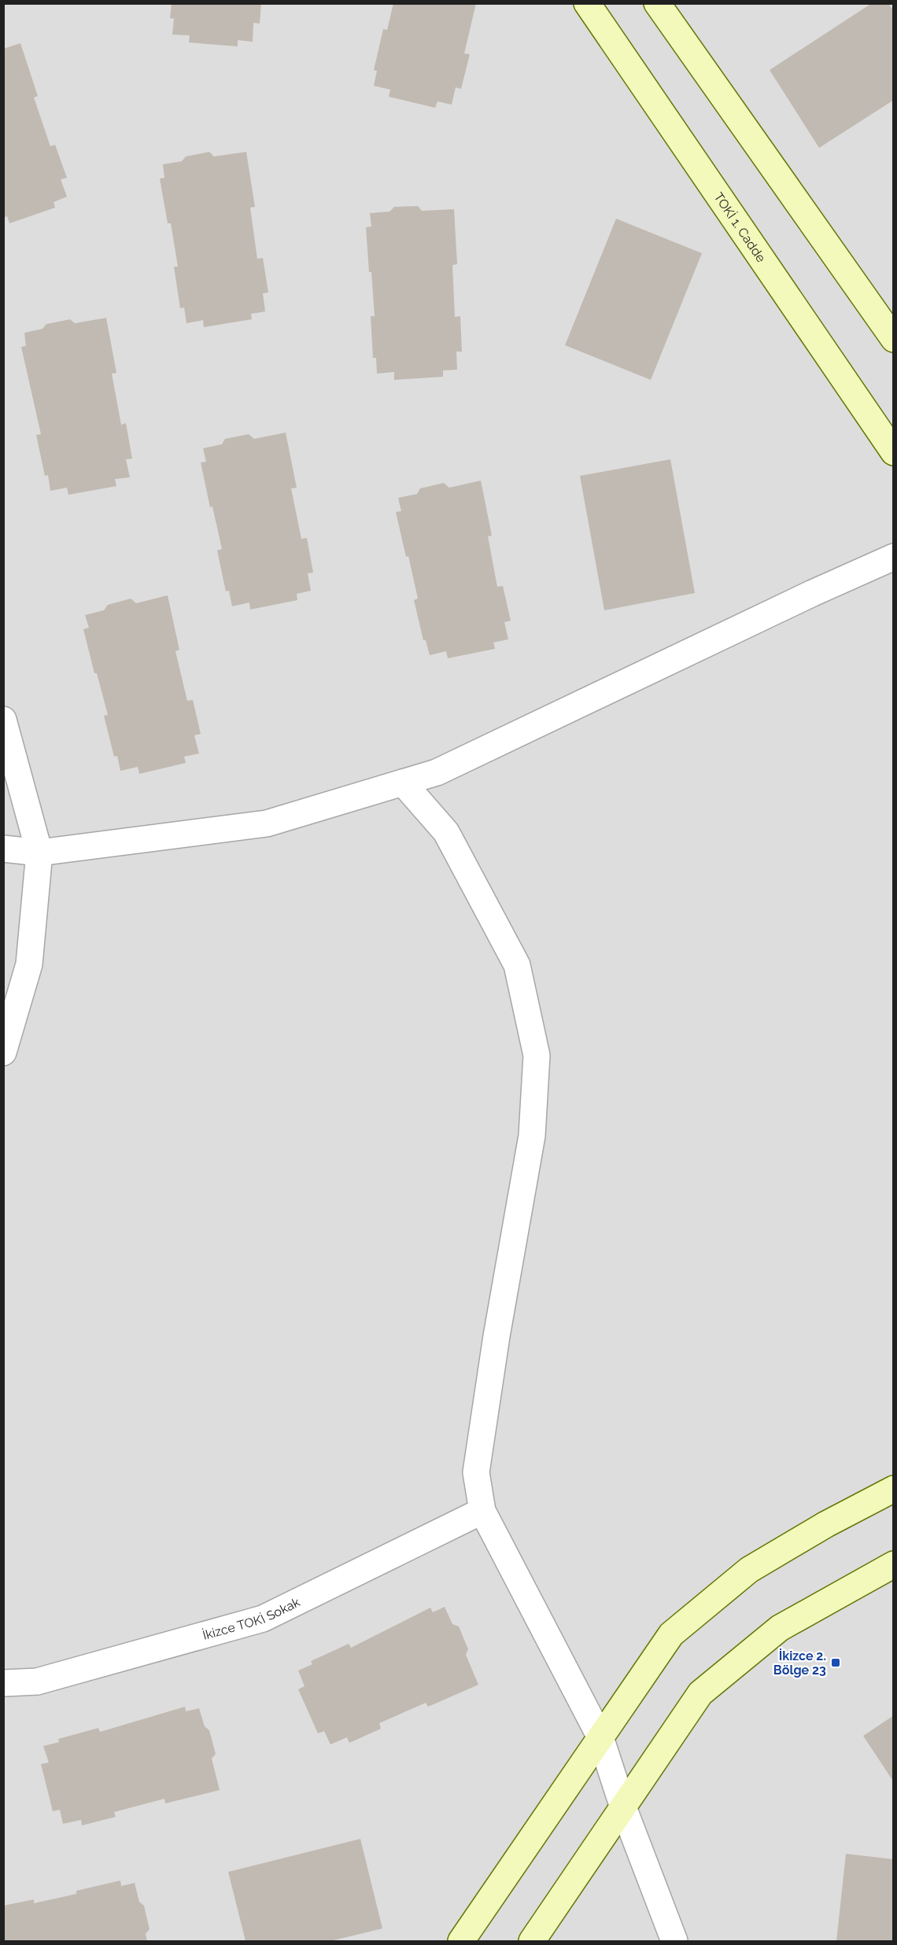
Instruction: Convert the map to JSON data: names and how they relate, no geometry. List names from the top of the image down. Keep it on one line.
{"streets":{"main road":["TOKİ 1. Cadde"],"street":["İkizce TOKİ Sokak"]},"places":{"transit":["İkizce 2. Bölge 23"]}}
